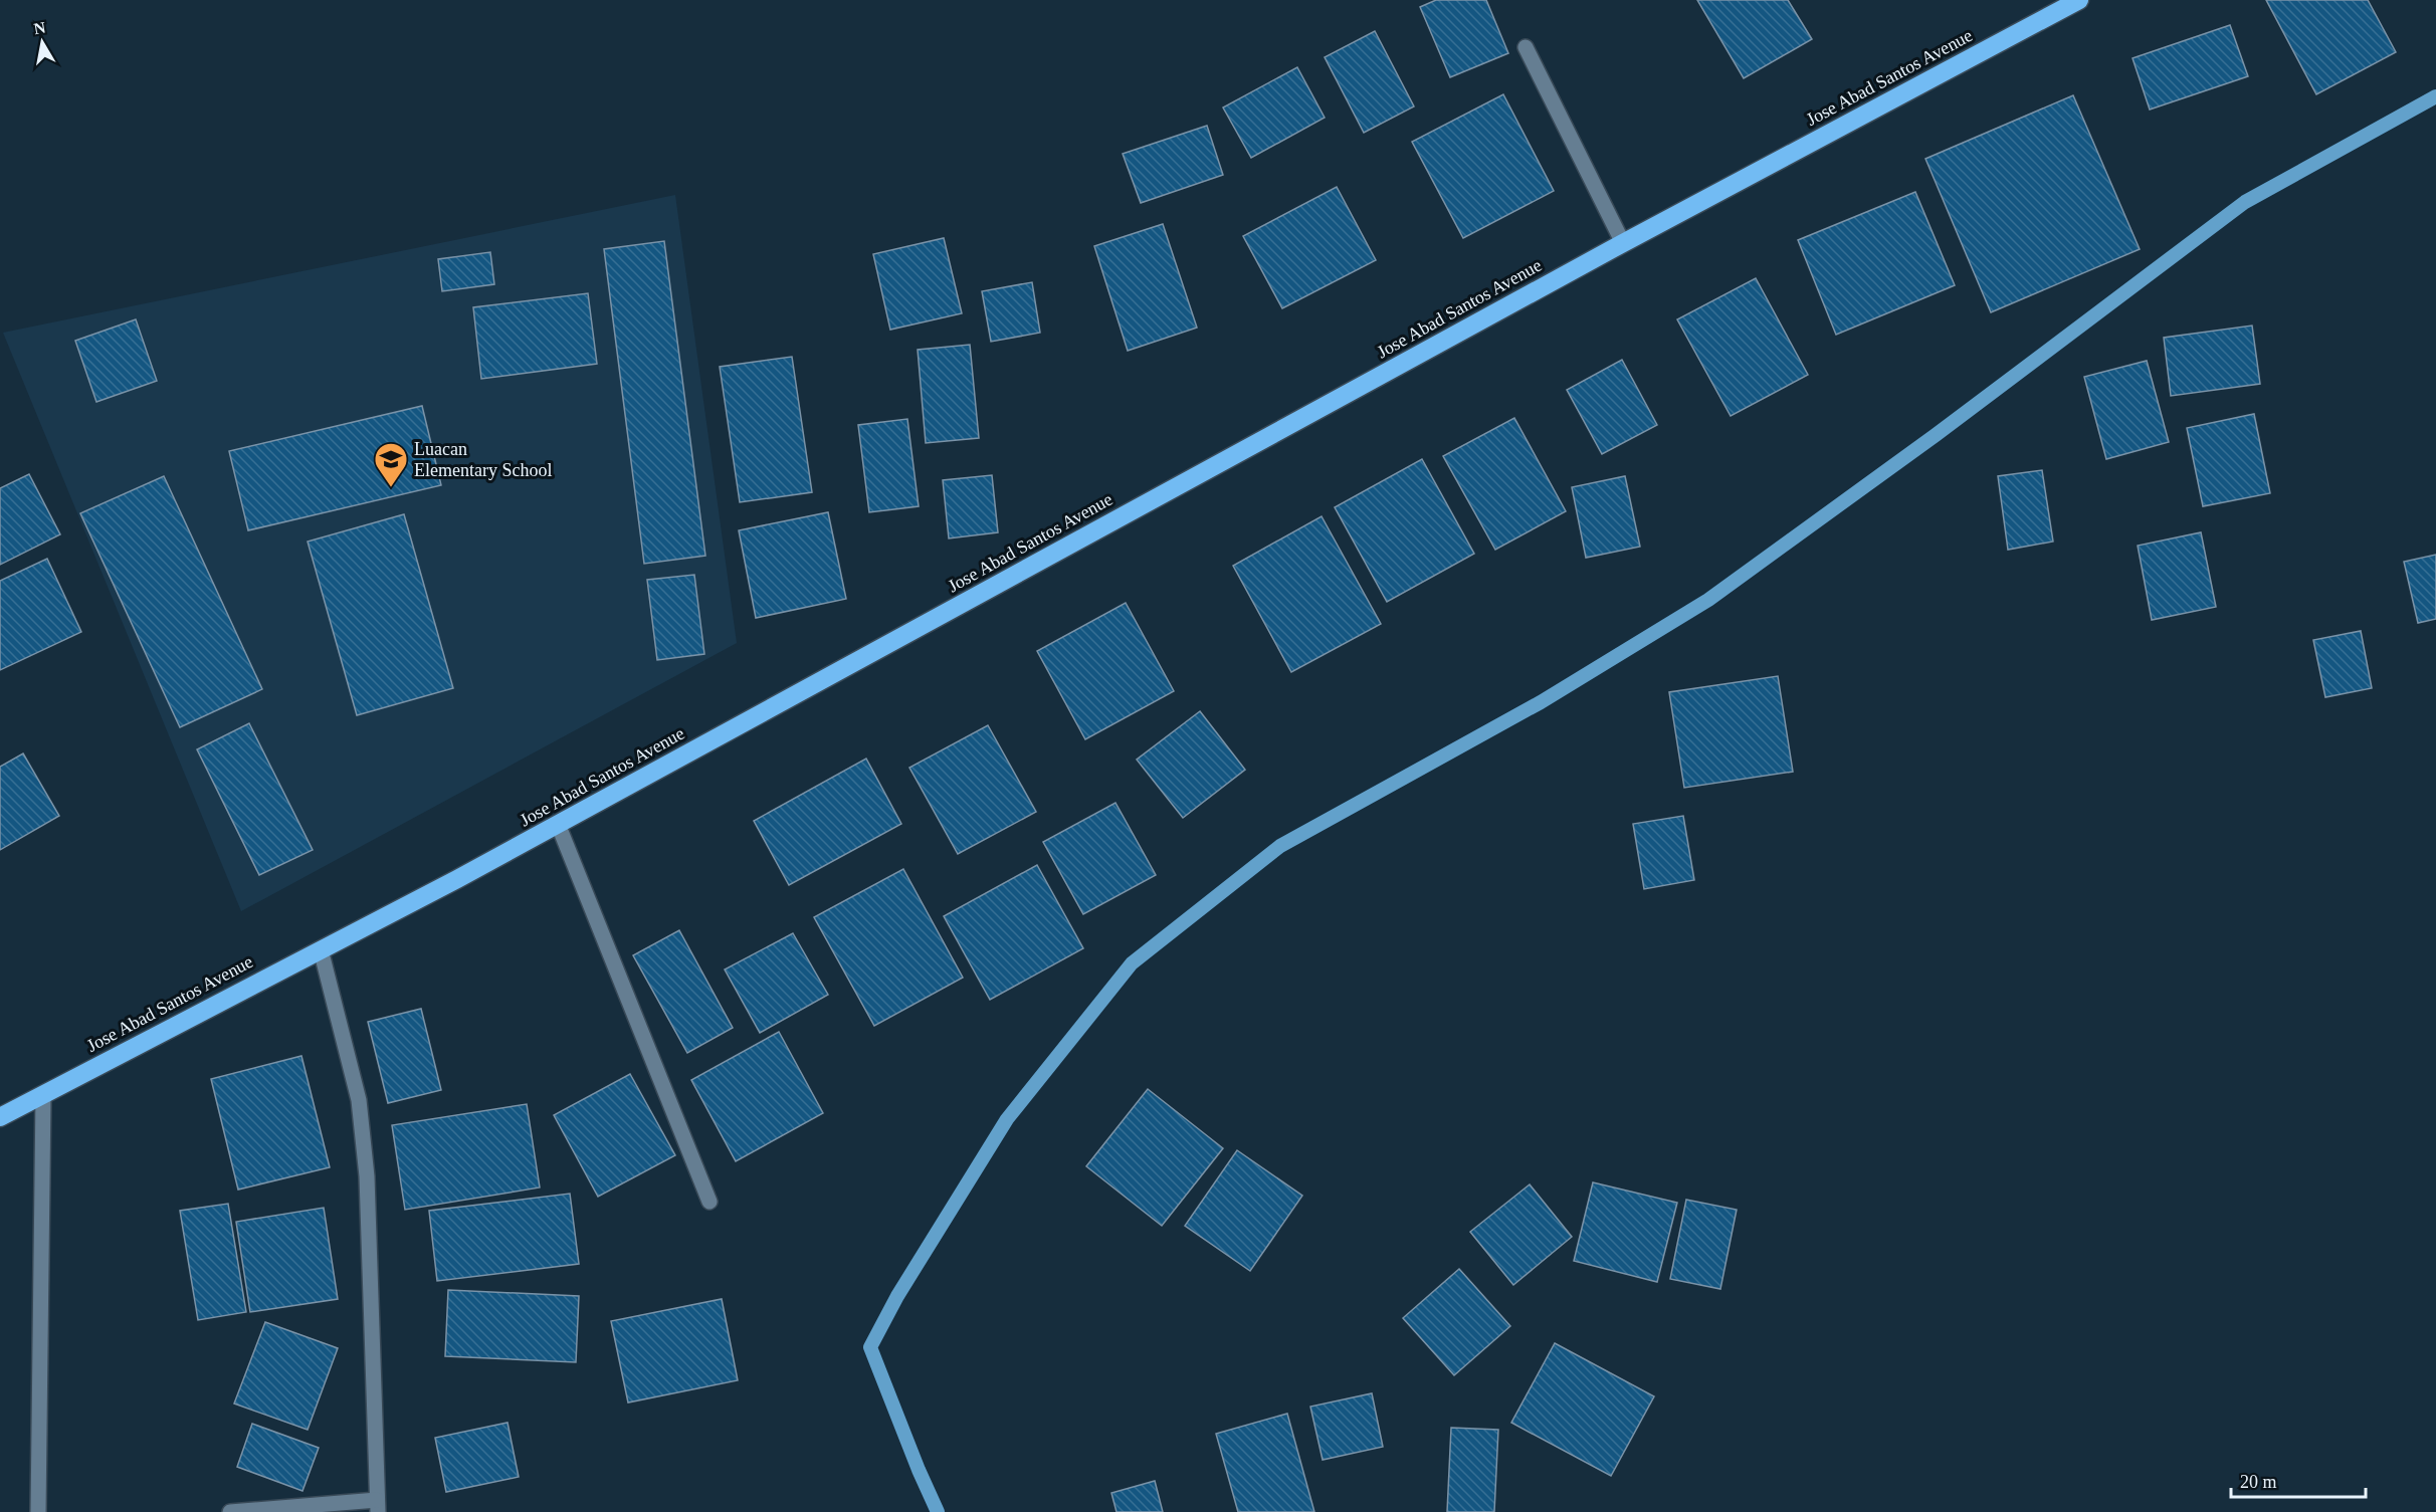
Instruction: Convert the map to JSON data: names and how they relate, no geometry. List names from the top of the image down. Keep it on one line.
{"streets":{"highway":["Jose Abad Santos Avenue"]},"places":{"school or university":["Luacan Elementary School"]},"scale_bar":"20 m","north":"top"}
